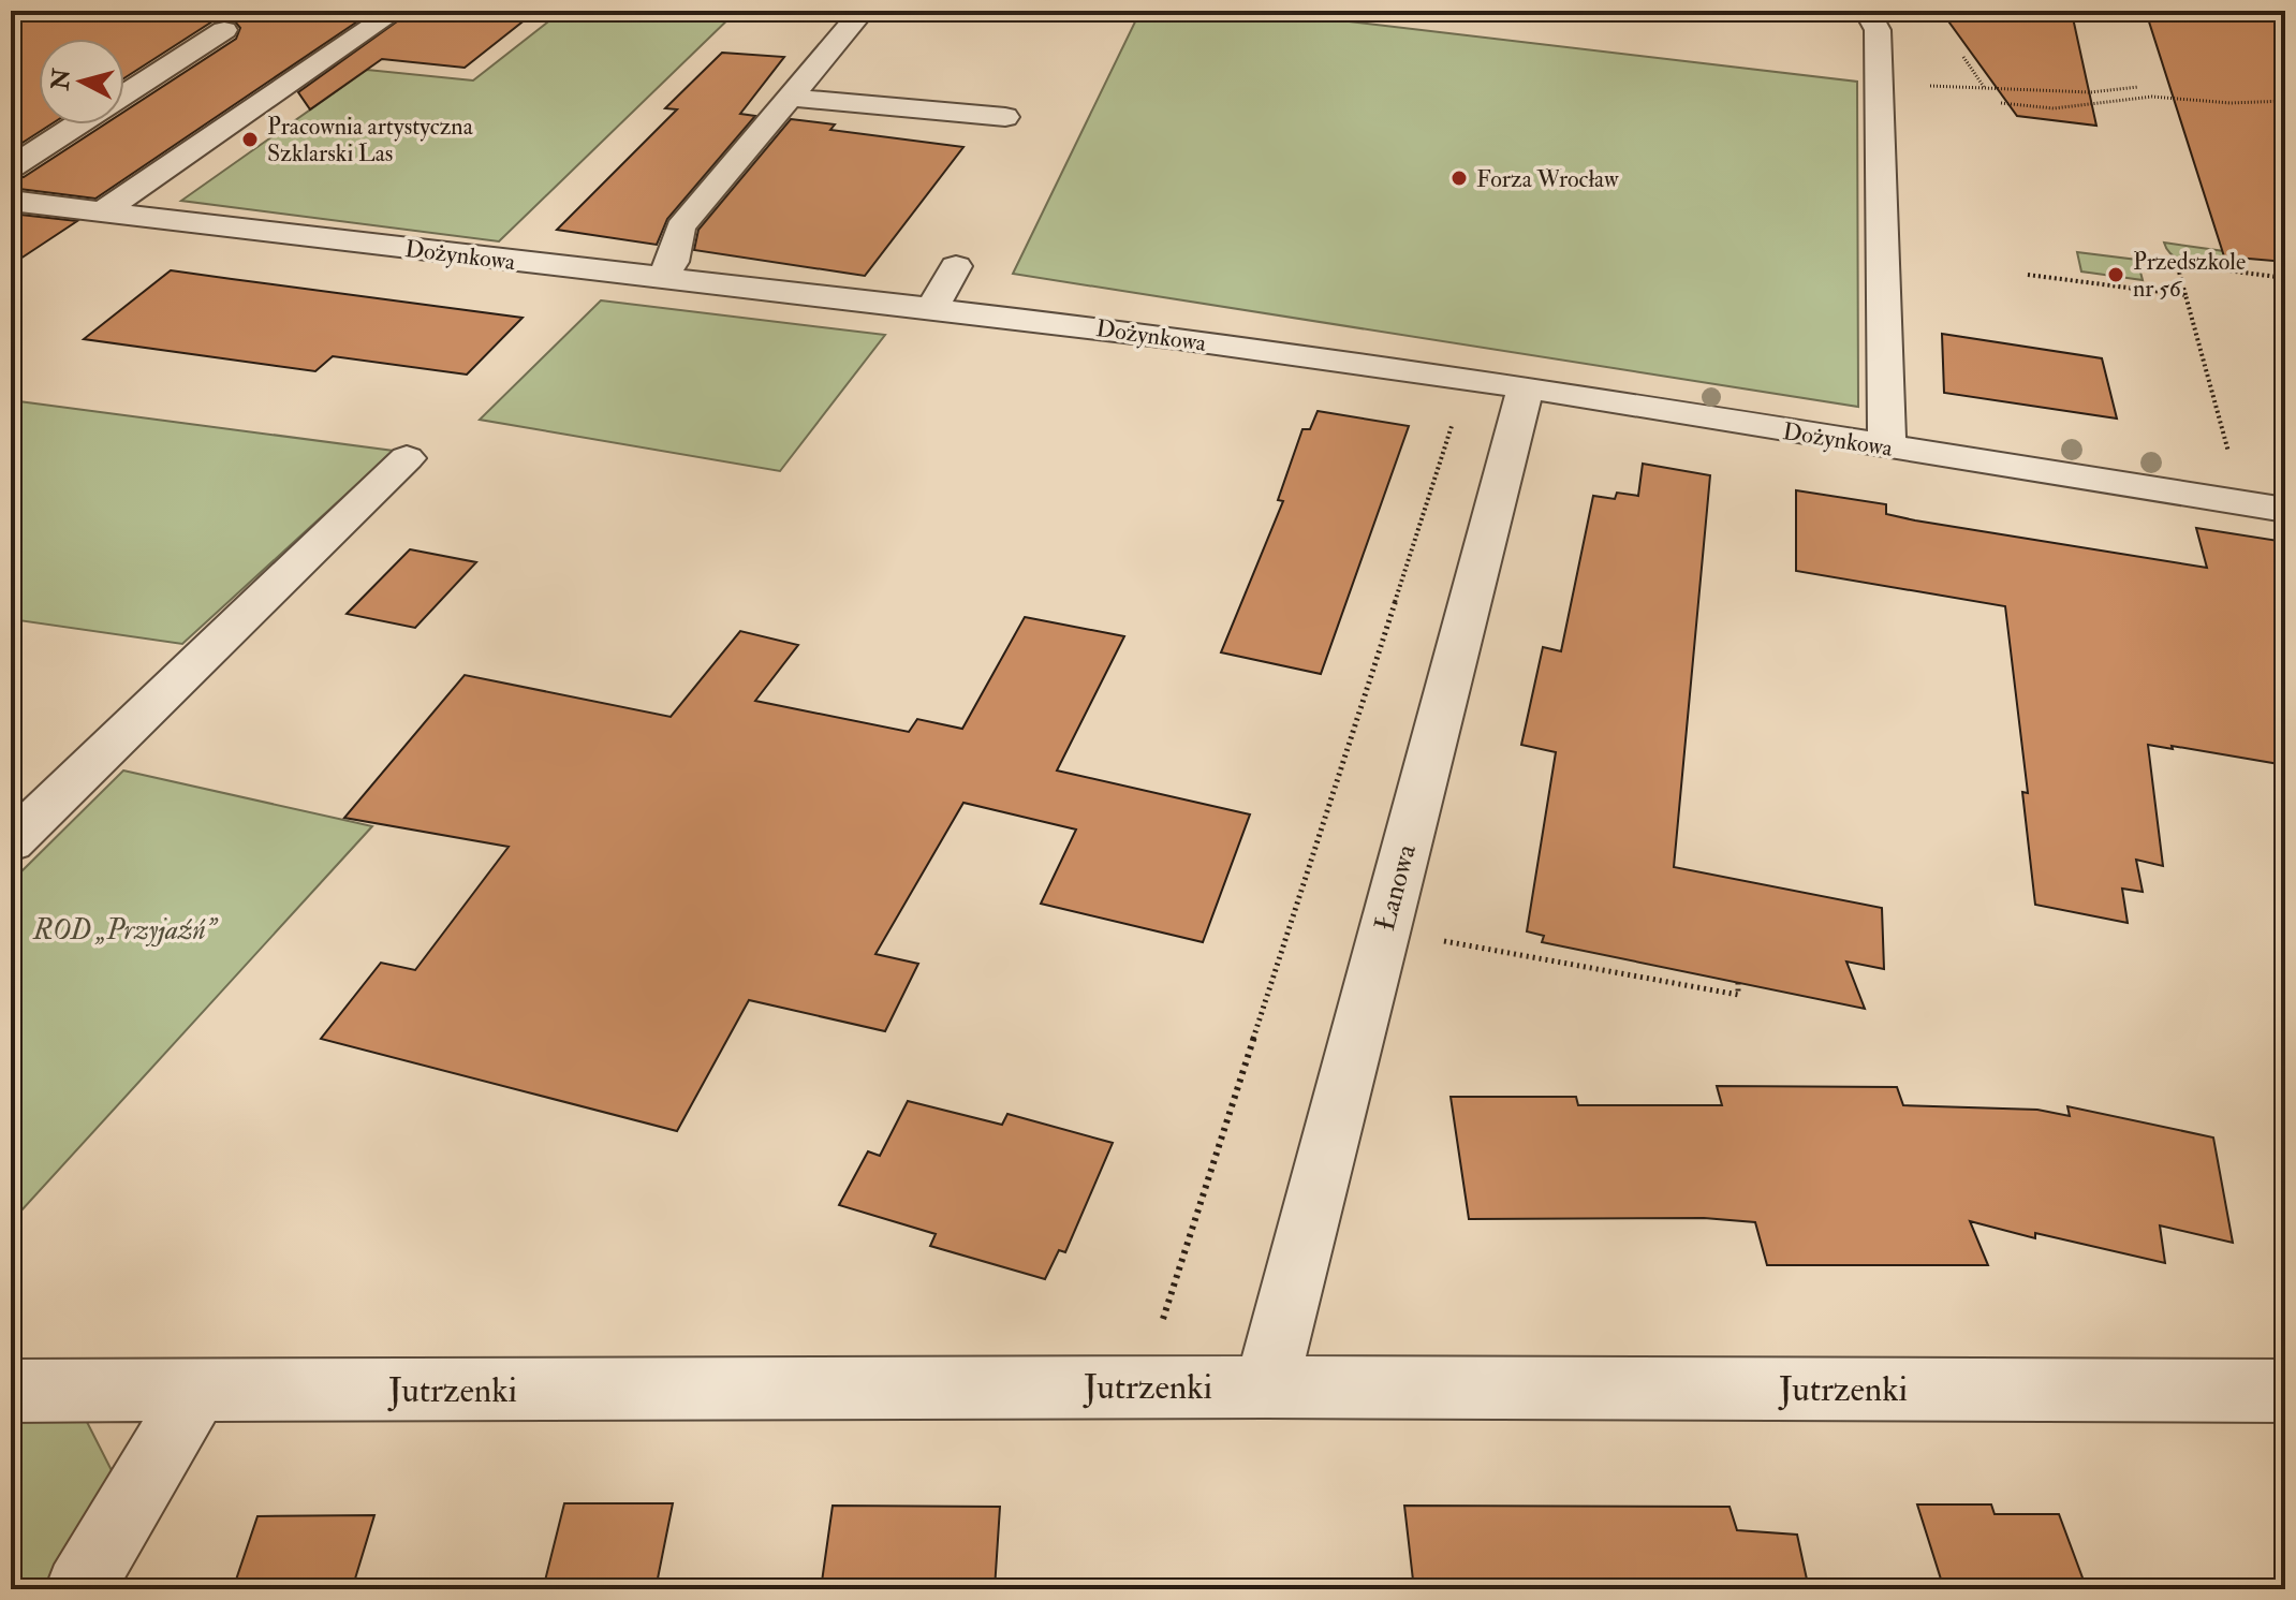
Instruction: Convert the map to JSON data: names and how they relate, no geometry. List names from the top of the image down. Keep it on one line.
{"streets":{"street":["Dożynkowa","Łanowa","Jutrzenki"]},"crossings":[["Dożynkowa","Łanowa"],["Łanowa","Jutrzenki"]],"parks":["ROD „Przyjaźń”"],"places":["Pracownia artystyczna Szklarski Las","Forza Wrocław","Przedszkole nr 56"],"north":"left"}
